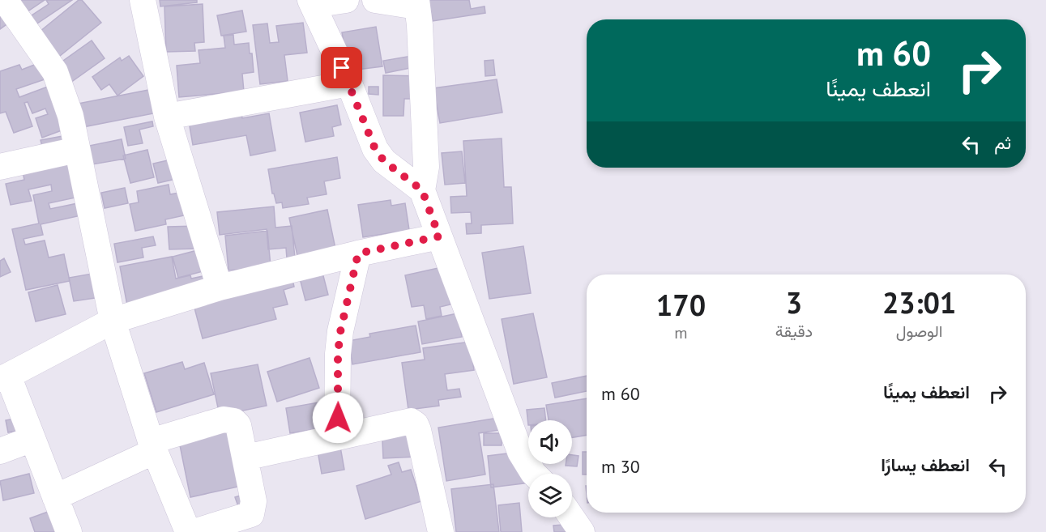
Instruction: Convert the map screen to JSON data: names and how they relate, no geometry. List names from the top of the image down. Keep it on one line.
{"page":{"turn":["60 m","انعطف يمينًا"],"then":"ثم","eta":["23:01","الوصول","3","دقيقة","170","m"],"list":[{"name":"انعطف يمينًا","value":"60 m"},{"name":"انعطف يسارًا","value":"30 m"}]}}
